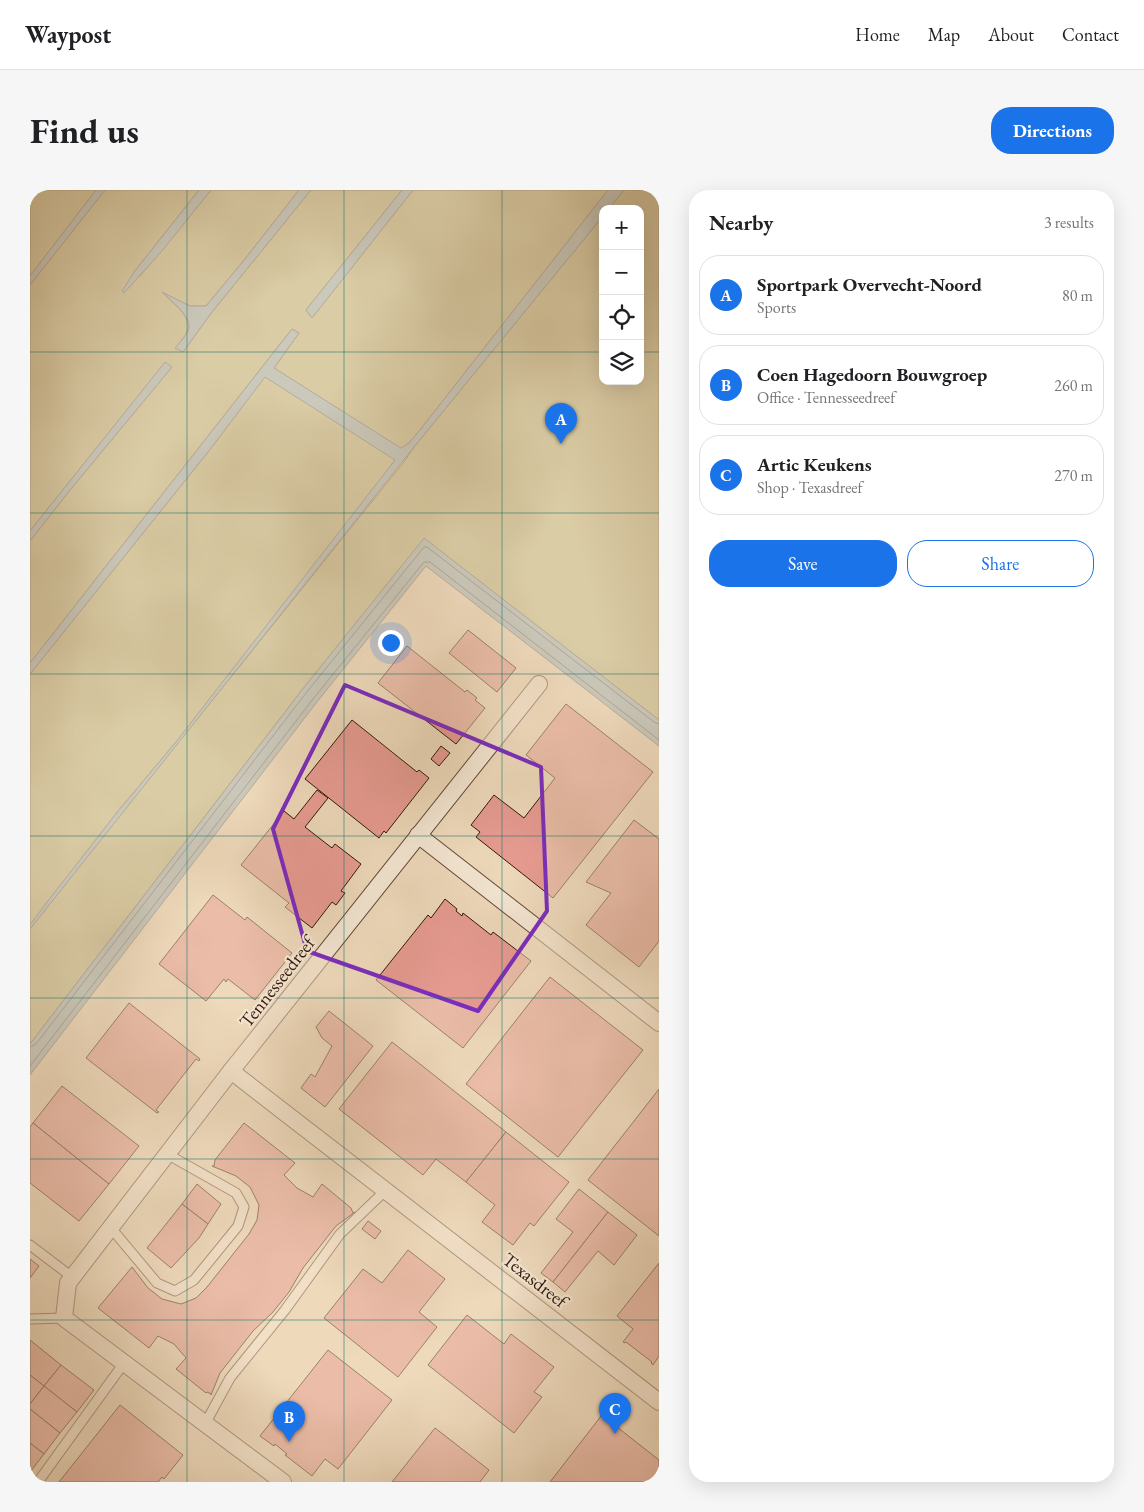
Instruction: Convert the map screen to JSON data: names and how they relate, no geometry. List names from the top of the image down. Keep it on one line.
{"streets":{"street":["Tennesseedreef","Texasdreef"]},"crossings":[["Tennesseedreef","Texasdreef"]],"page":{"header":"Waypost","nav":["Home","Map","About","Contact"],"buttons":["Directions",["Save","Share"]],"title":"Find us","heading":["Nearby","3 results"],"map_buttons":["+","−"],"list":[{"mark":"A","name":"Sportpark Overvecht-Noord","note":"Sports","value":"80 m"},{"mark":"B","name":"Coen Hagedoorn Bouwgroep","note":"Office · Tennesseedreef","value":"260 m"},{"mark":"C","name":"Artic Keukens","note":"Shop · Texasdreef","value":"270 m"}],"pins":["A","C","B"]}}
